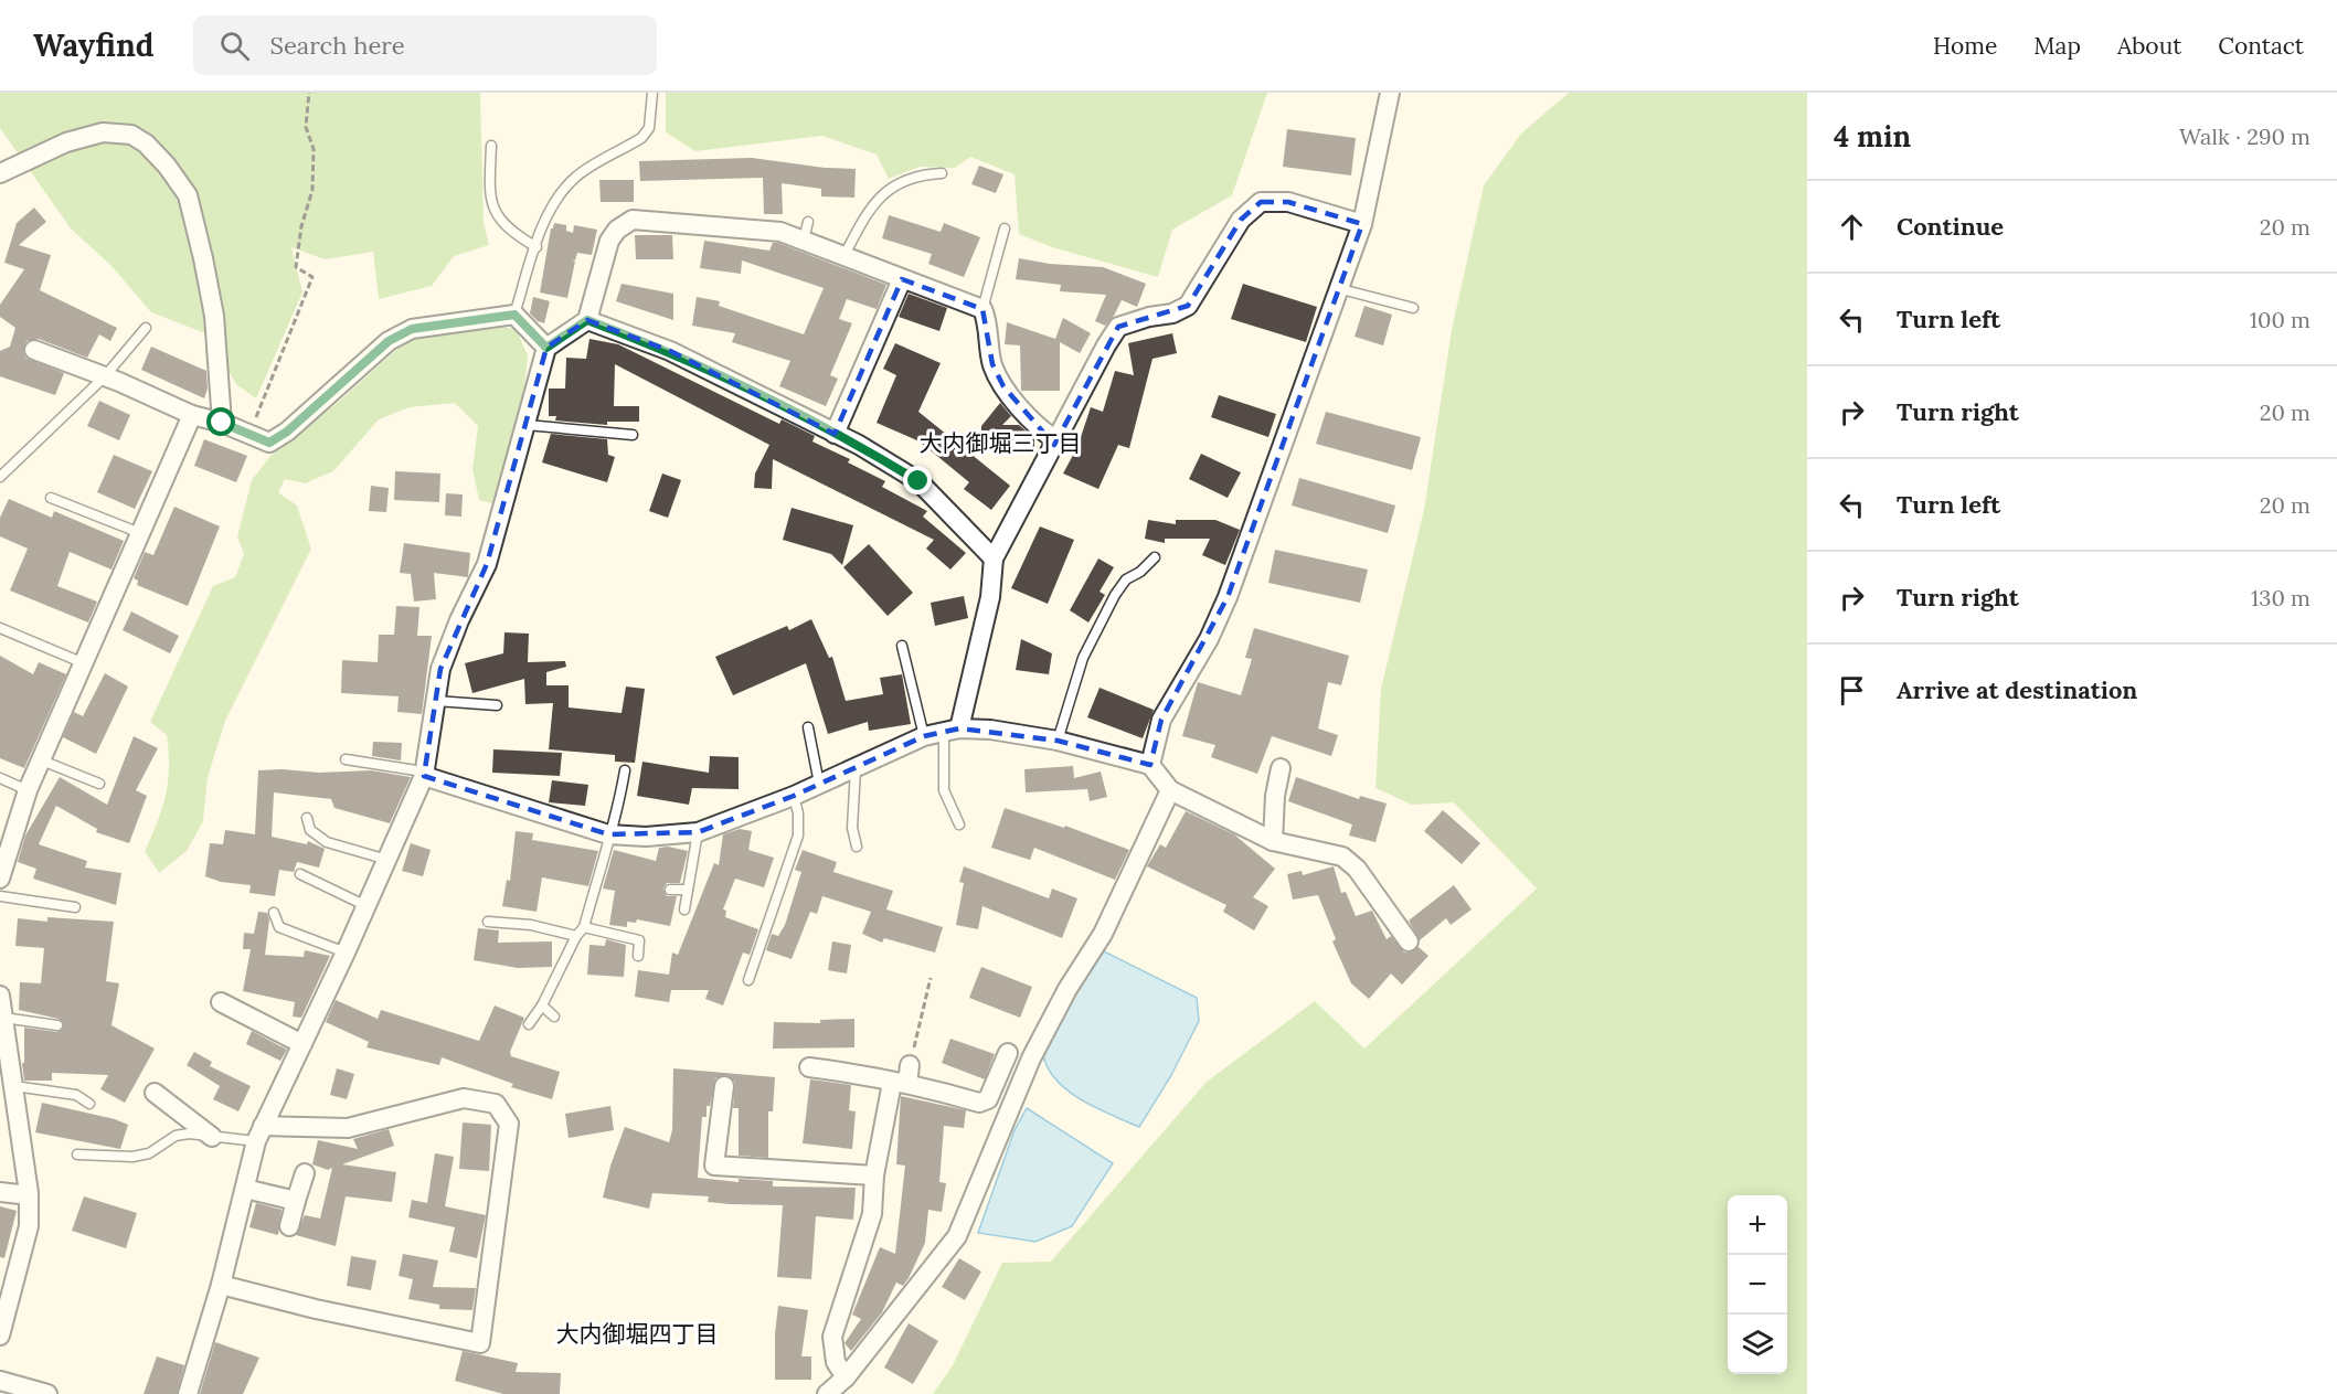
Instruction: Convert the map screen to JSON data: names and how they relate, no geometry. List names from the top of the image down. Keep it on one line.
{"districts":["大内御堀三丁目","大内御堀四丁目"],"page":{"header":"Wayfind","search":"Search here","nav":["Home","Map","About","Contact"],"heading":["4 min","Walk · 290 m"],"list":[["Continue","20 m"],["Turn left","100 m"],["Turn right","20 m"],["Turn left","20 m"],["Turn right","130 m"],"Arrive at destination"],"map_buttons":["+","−"]}}
